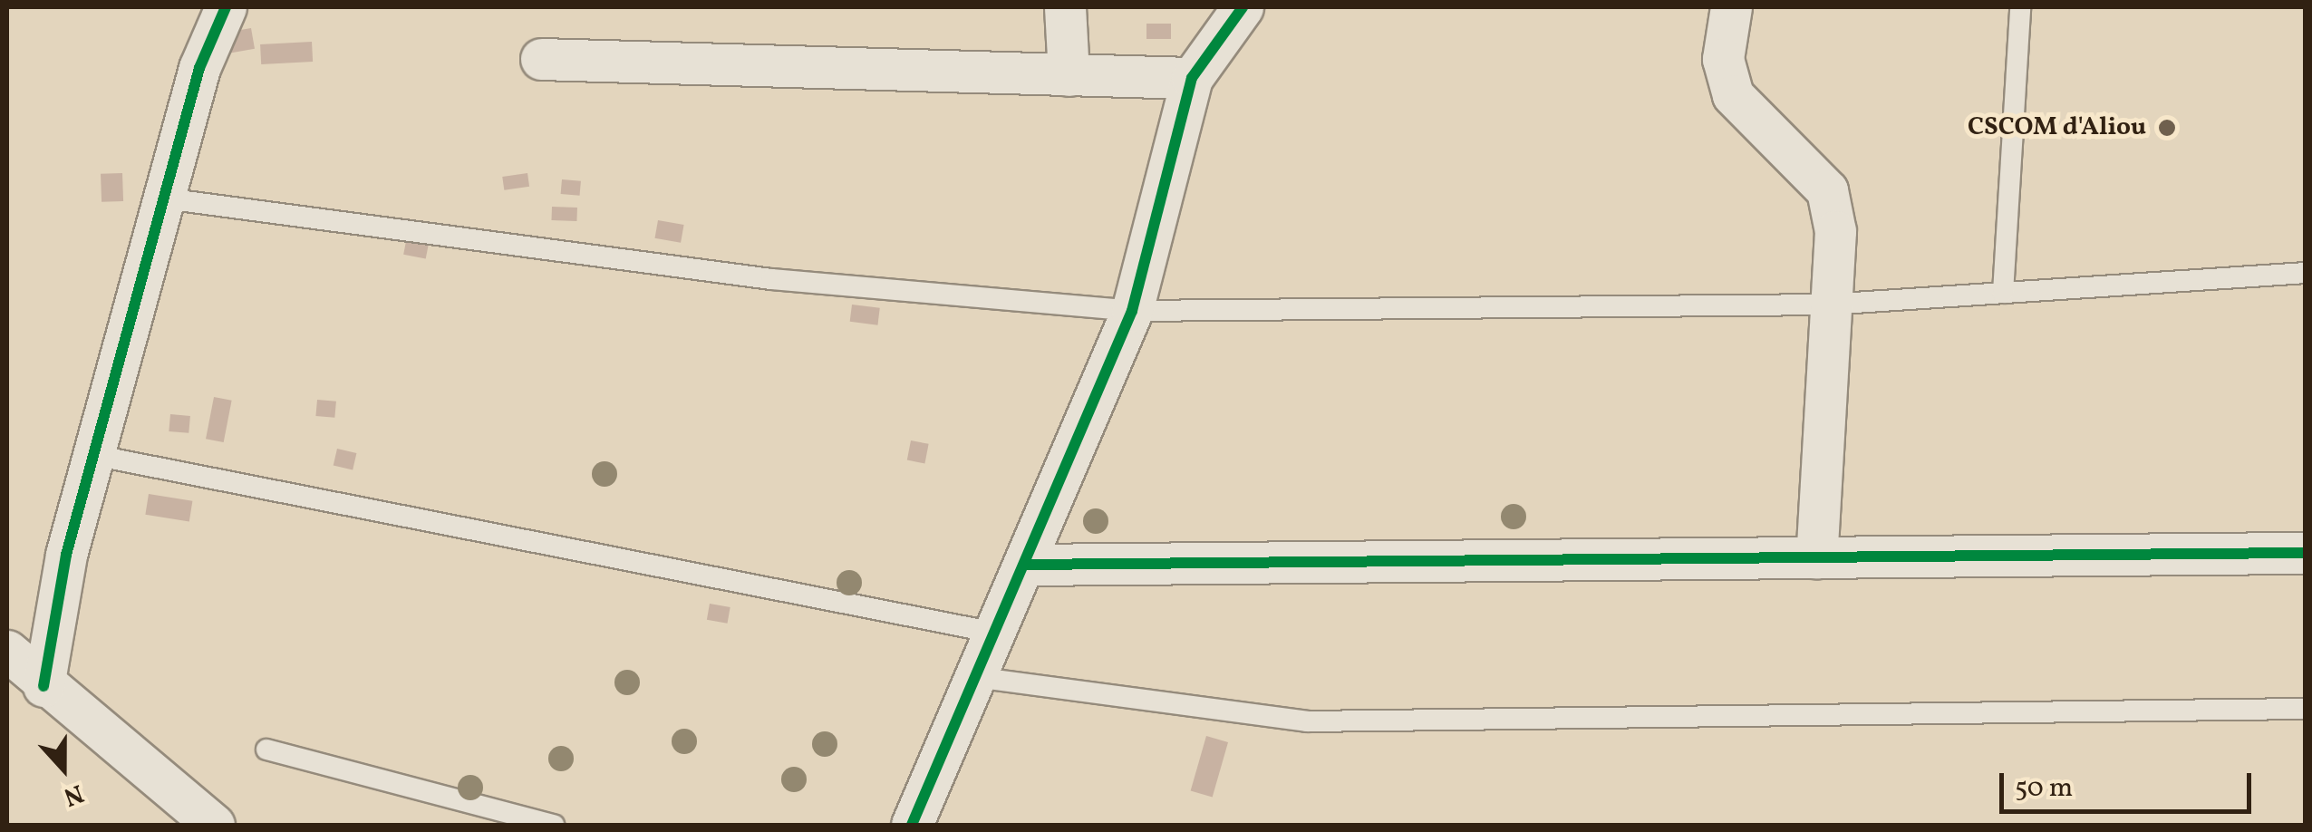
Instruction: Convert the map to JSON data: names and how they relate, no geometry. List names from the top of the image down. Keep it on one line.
{"places":["CSCOM d'Aliou"],"scale_bar":"50 m","north":"bottom"}
